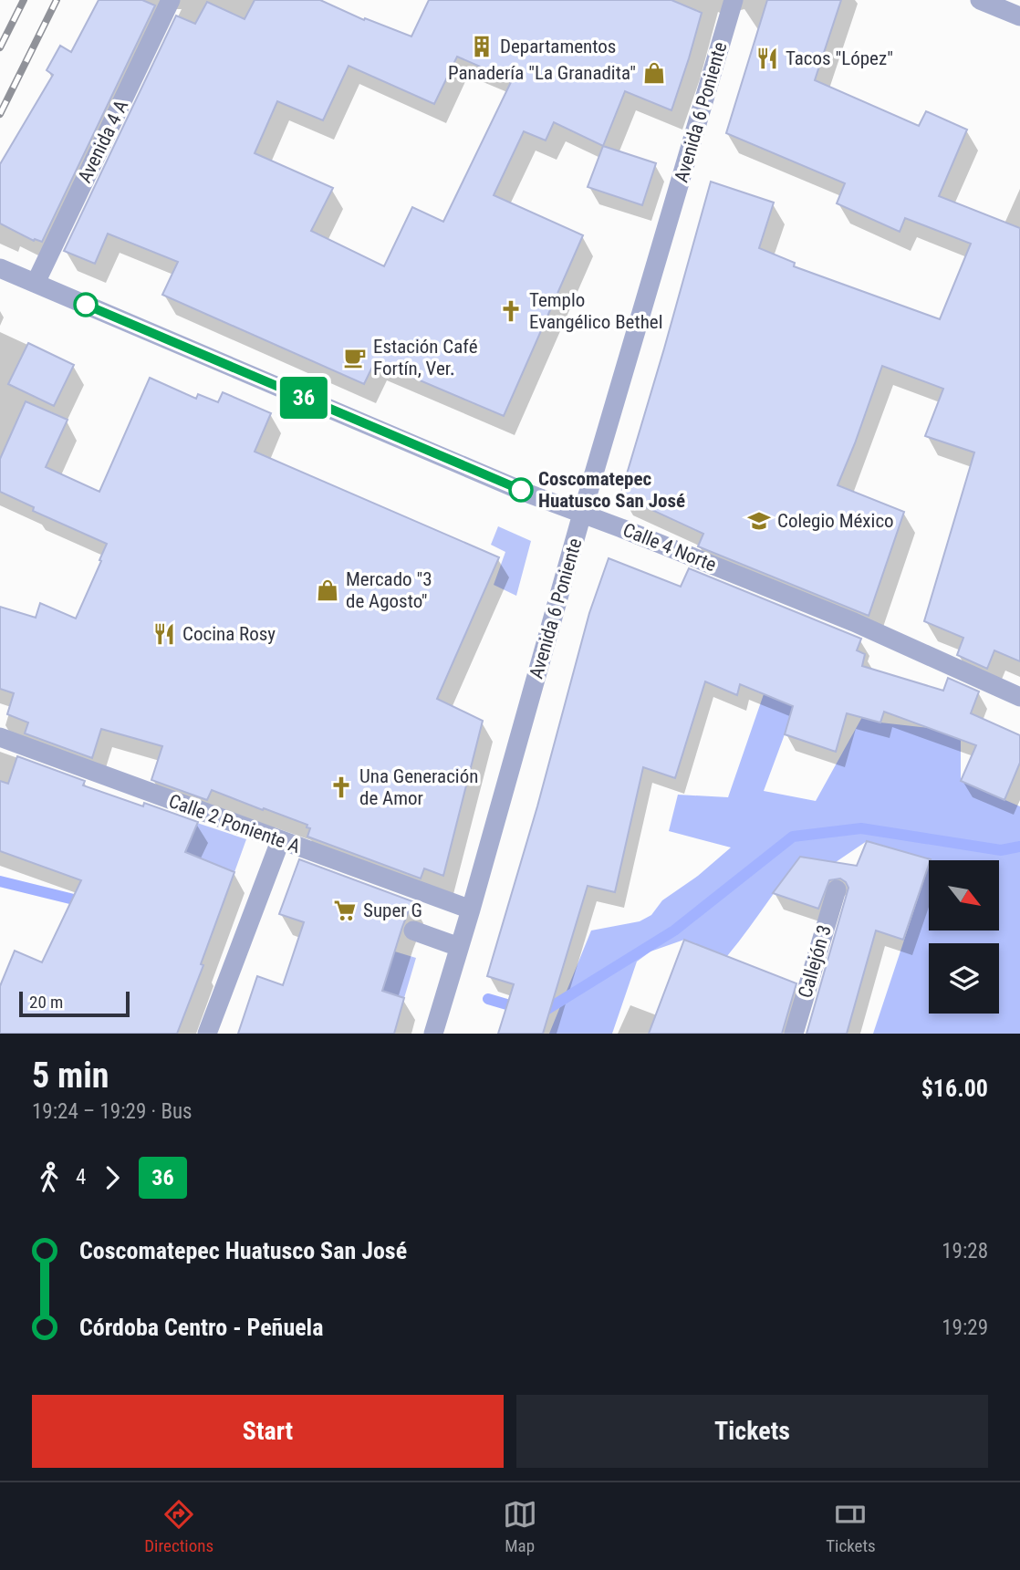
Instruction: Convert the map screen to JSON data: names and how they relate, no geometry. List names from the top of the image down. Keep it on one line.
{"streets":{"street":["Avenida 6 Poniente","Avenida 4 A","Calle 4 Norte","Calle 2 Poniente A","Callejón 3"]},"crossings":[["Avenida 6 Poniente","Calle 4 Norte"],["Avenida 6 Poniente","Calle 2 Poniente A"],["Avenida 4 A","Calle 4 Norte"]],"places":{"building":["Departamentos"],"restaurant":["Tacos \"López\"","Cocina Rosy"],"shop":["Panadería \"La Granadita\"","Mercado \"3 de Agosto\""],"church":["Templo Evangélico Bethel","Una Generación de Amor"],"cafe":["Estación Café Fortín, Ver."],"other":["Coscomatepec Huatusco San José"],"school or university":["Colegio México"],"supermarket":["Super G"]},"lines":["bus line 36"],"scale_bar":"20 m","north":"bottom right","page":{"on_map":"36","scale":"20 m","heading":["5 min","19:24 – 19:29 · Bus","$16.00"],"legs":["4","36"],"list":[{"name":"Coscomatepec Huatusco San José","value":"19:28"},{"name":"Córdoba Centro - Peñuela","value":"19:29"}],"buttons":["Start","Tickets"],"tabs":["Directions","Map","Tickets"]}}
